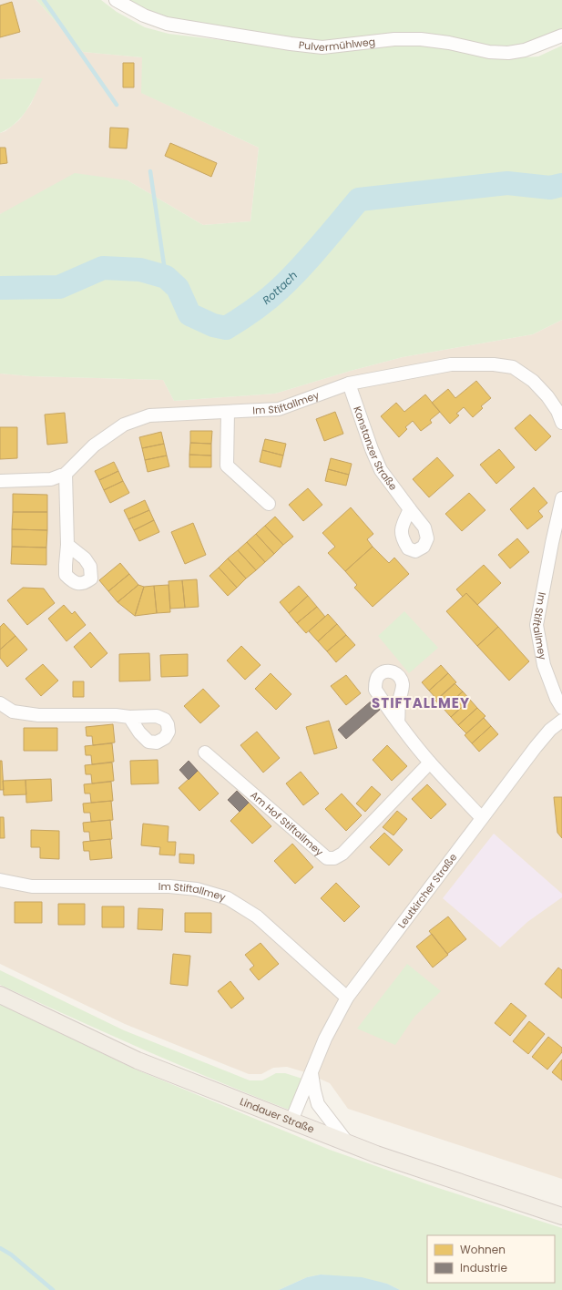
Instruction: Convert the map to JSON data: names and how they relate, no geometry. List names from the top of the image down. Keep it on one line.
{"streets":{"main road":["Lindauer Straße"],"street":["Pulvermühlweg","Im Stiftallmey","Konstanzer Straße","Am Hof Stiftallmey","Leutkircher Straße"]},"crossings":[["Im Stiftallmey","Konstanzer Straße"],["Im Stiftallmey","Leutkircher Straße"],["Leutkircher Straße","Lindauer Straße"]],"districts":["STIFTALLMEY"],"water":["Rottach"],"legend":["Wohnen","Industrie"]}
